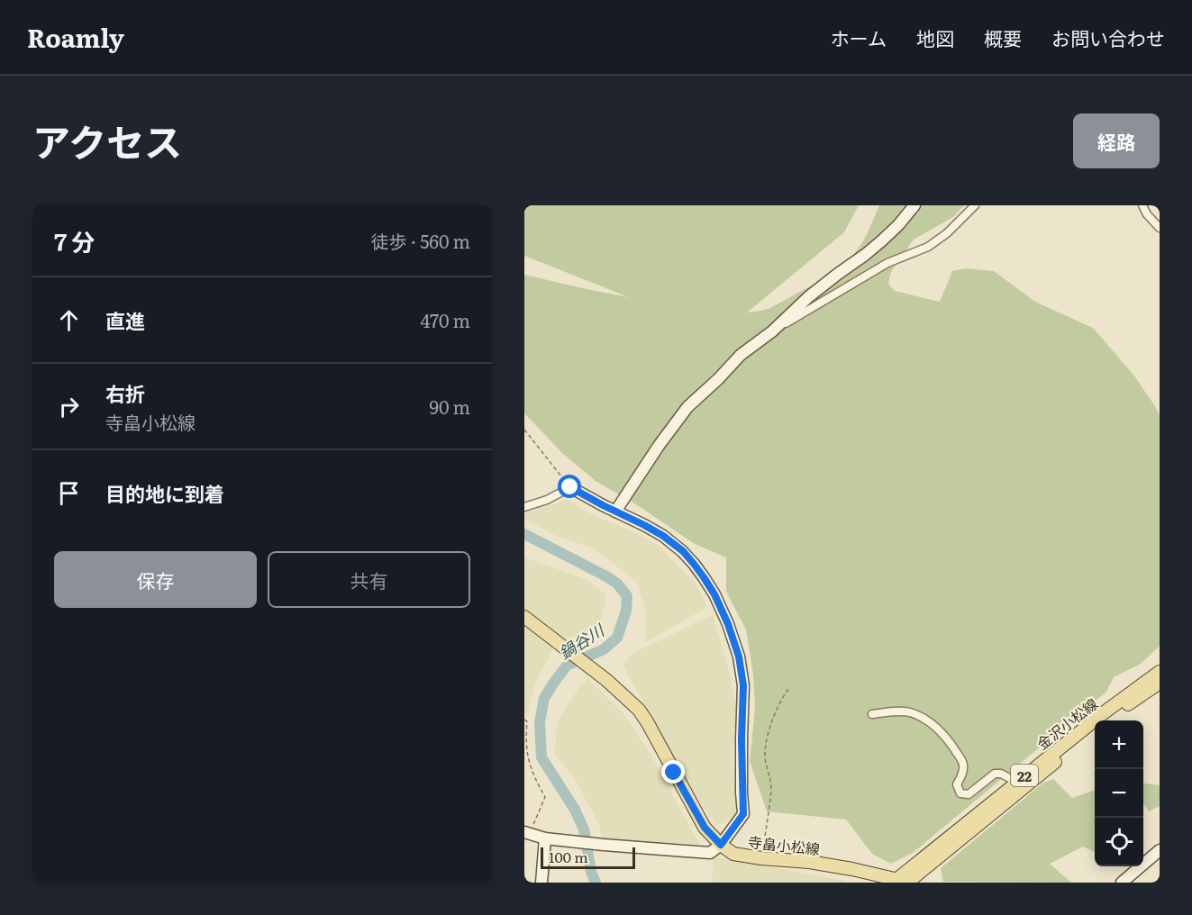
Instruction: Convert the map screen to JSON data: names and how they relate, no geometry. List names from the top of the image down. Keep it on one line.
{"streets":{"main road":["金沢小松線","22","寺畠小松線"]},"crossings":[["金沢小松線","寺畠小松線"]],"water":["鍋谷川"],"scale_bar":"100 m","page":{"header":"Roamly","nav":["ホーム","地図","概要","お問い合わせ"],"title":"アクセス","buttons":["経路",["保存","共有"]],"heading":["7 分","徒歩 · 560 m"],"list":[["直進","470 m"],["右折","寺畠小松線","90 m"],"目的地に到着"],"map_buttons":["+","−"],"scale":"100 m"}}
